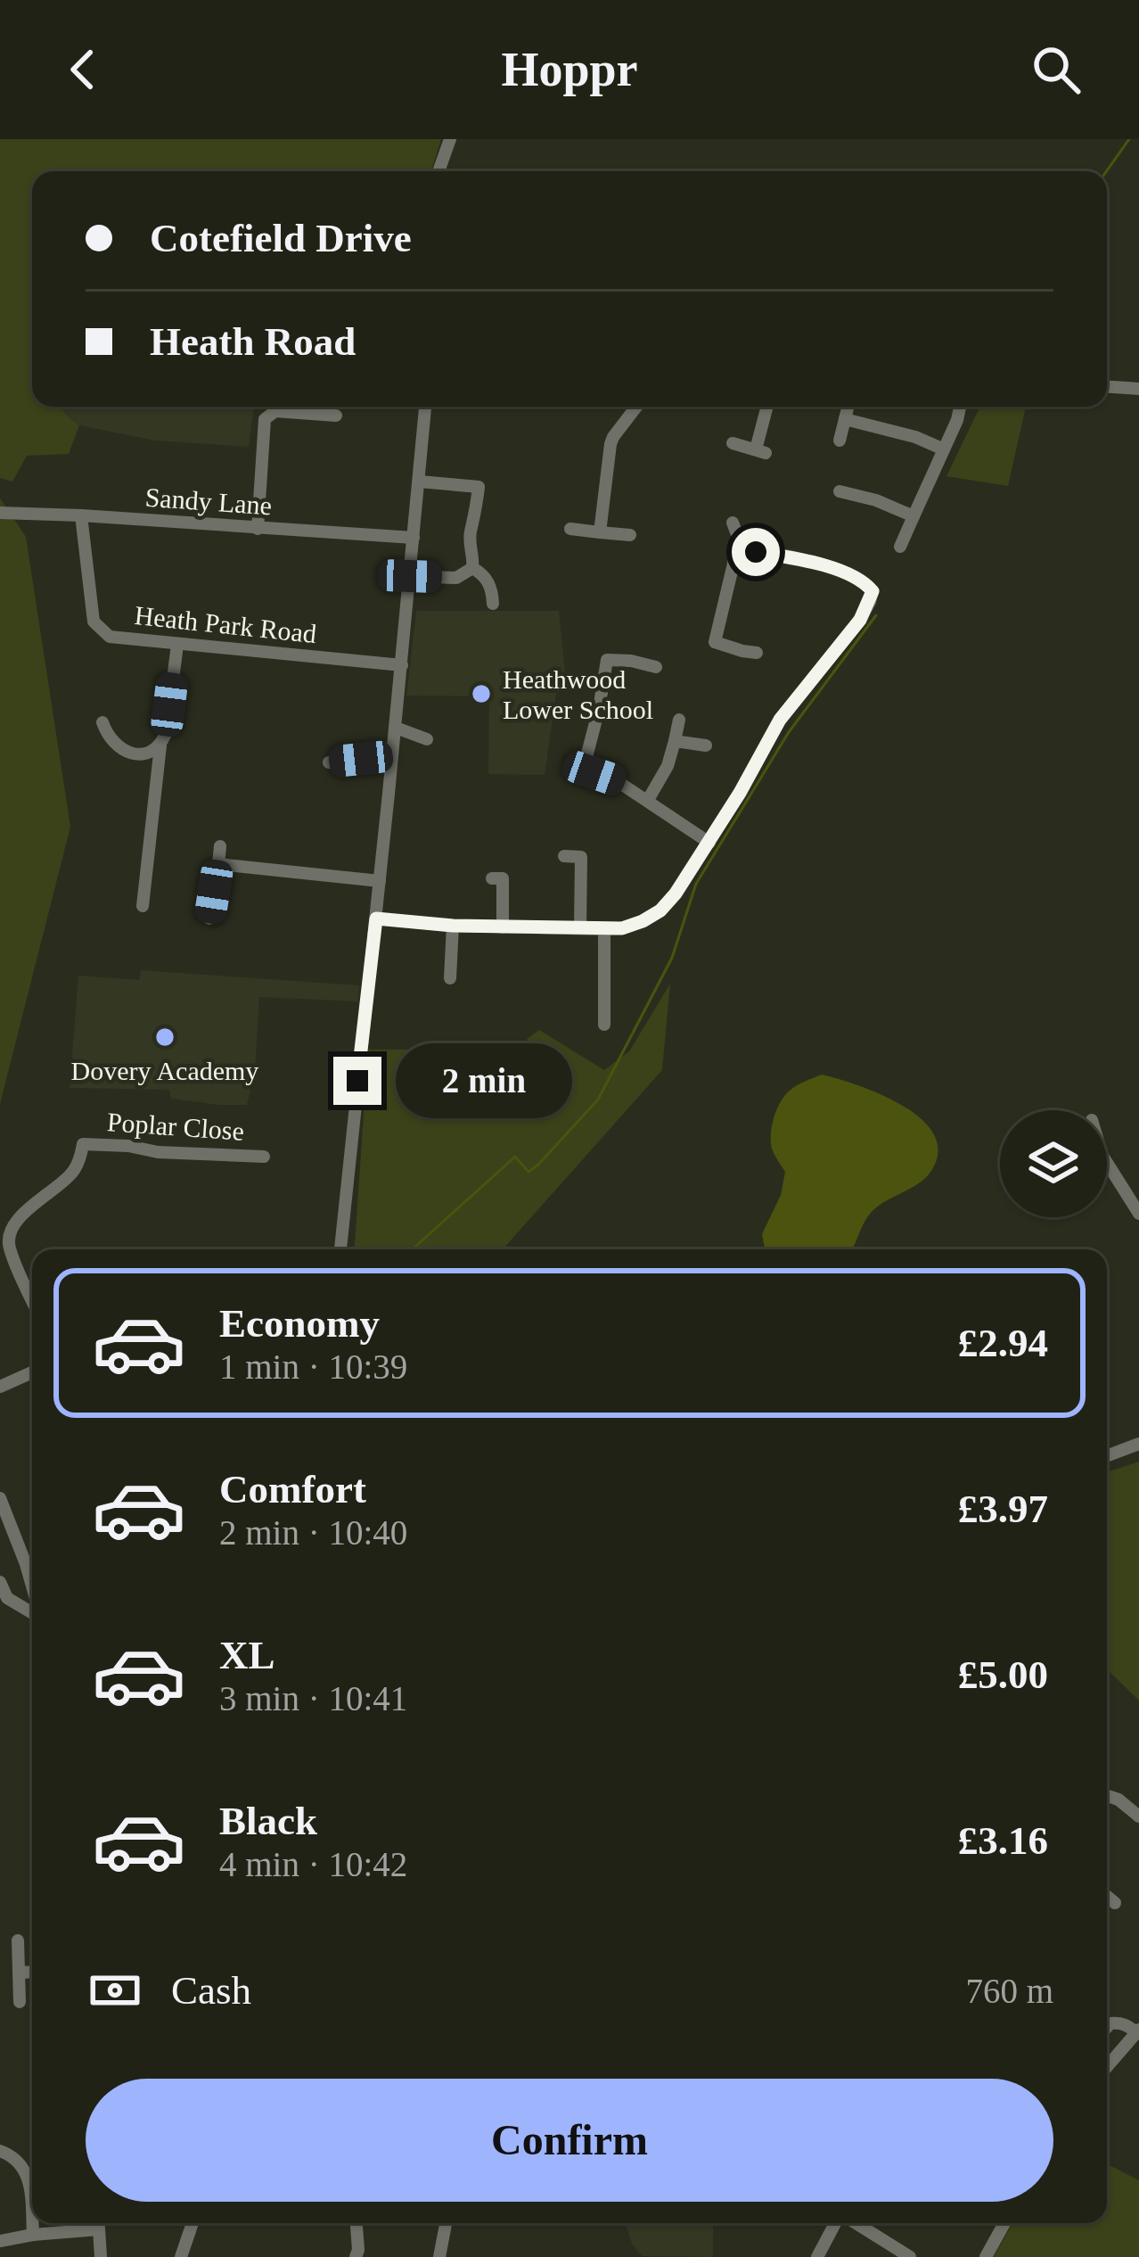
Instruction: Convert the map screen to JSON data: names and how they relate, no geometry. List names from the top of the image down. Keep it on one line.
{"streets":{"street":["Sandy Lane","Heath Park Road","Poplar Close"]},"crossings":[["Sandy Lane","Heath Park Road"]],"places":["Heathwood Lower School","Dovery Academy"],"page":{"header":"Hoppr","banner":["Cotefield Drive","Heath Road"],"bubble":"2 min","list":[{"name":"Economy","note":"1 min · 10:39","value":"£2.94"},{"name":"Comfort","note":"2 min · 10:40","value":"£3.97"},{"name":"XL","note":"3 min · 10:41","value":"£5.00"},{"name":"Black","note":"4 min · 10:42","value":"£3.16"}],"pay":["Cash","760 m"],"buttons":"Confirm"}}
